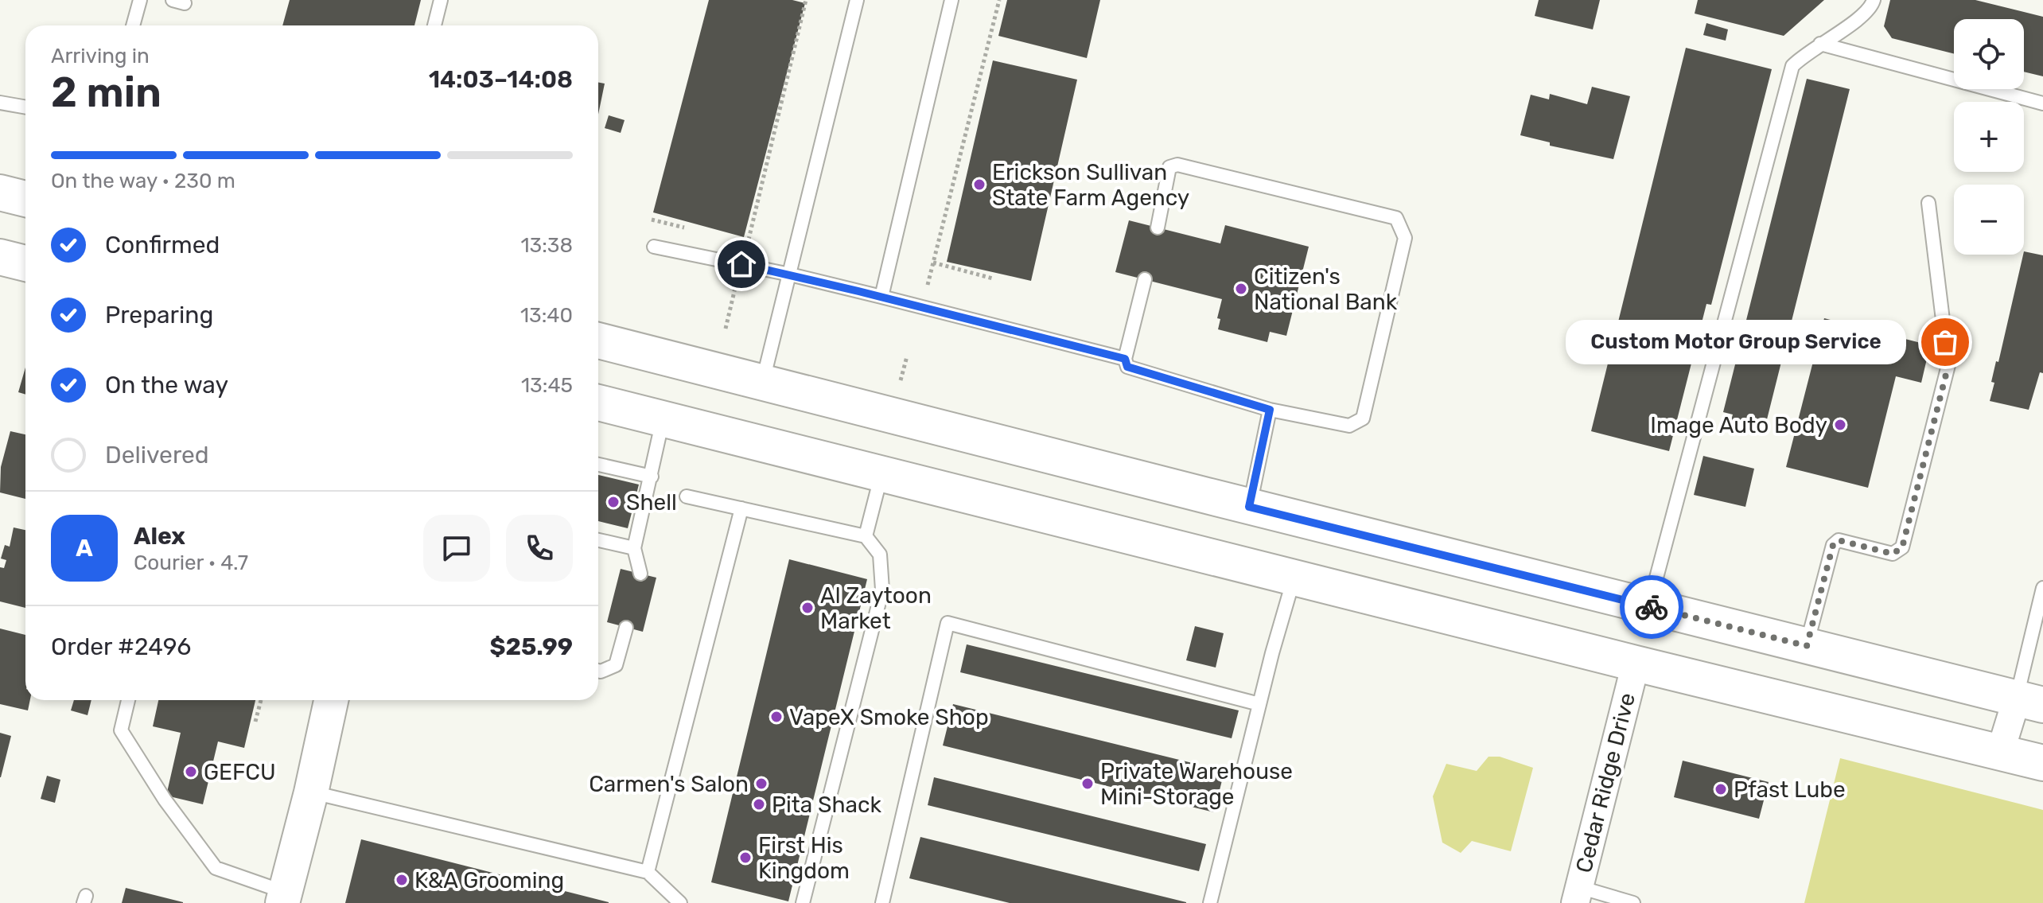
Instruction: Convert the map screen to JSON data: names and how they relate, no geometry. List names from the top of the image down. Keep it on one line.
{"streets":{"street":["Cedar Ridge Drive"]},"places":["Erickson Sullivan State Farm Agency","Citizen's National Bank","Custom Motor Group Service","Image Auto Body","Shell","Al Zaytoon Market","VapeX Smoke Shop","GEFCU","Carmen's Salon","Private Warehouse Mini-Storage","Pfast Lube","Pita Shack","First His Kingdom","K&A Grooming"],"page":{"map_buttons":["+","−"],"heading":["2 min","Arriving in","14:03–14:08"],"panel":["Alex","Courier · 4.7","Order #2496","$25.99"],"bar":"On the way · 230 m","list":[["Confirmed","13:38"],["Preparing","13:40"],["On the way","13:45"],"Delivered"],"bubble":"Custom Motor Group Service","round":"A"}}
